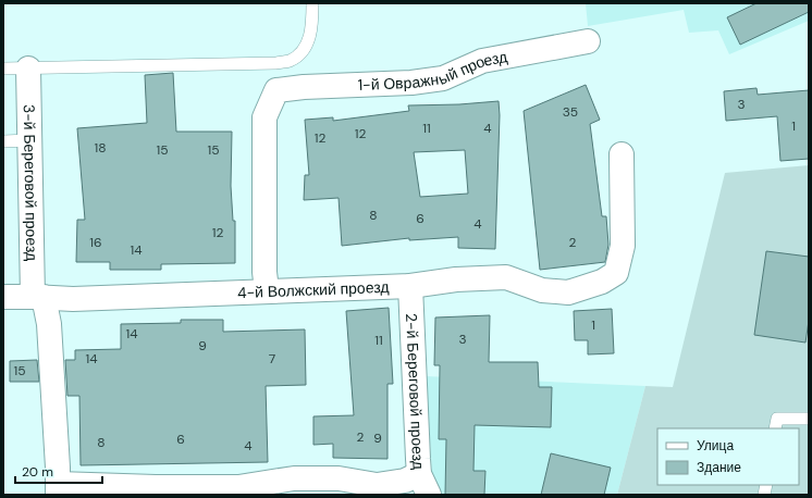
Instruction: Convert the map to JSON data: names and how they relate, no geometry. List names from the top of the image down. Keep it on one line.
{"streets":{"street":["1-й Овражный проезд","3-й Береговой проезд","4-й Волжский проезд","2-й Береговой проезд"]},"crossings":[["1-й Овражный проезд","4-й Волжский проезд"],["3-й Береговой проезд","4-й Волжский проезд"],["4-й Волжский проезд","2-й Береговой проезд"]],"house_numbers":["3","35","1","11","4","12","12","18","15","15","8","6","4","12","16","2","14","1","14","3","11","9","14","7","15","2","9","6","8","4"],"legend":["Улица","Здание"],"scale_bar":"20 m"}
